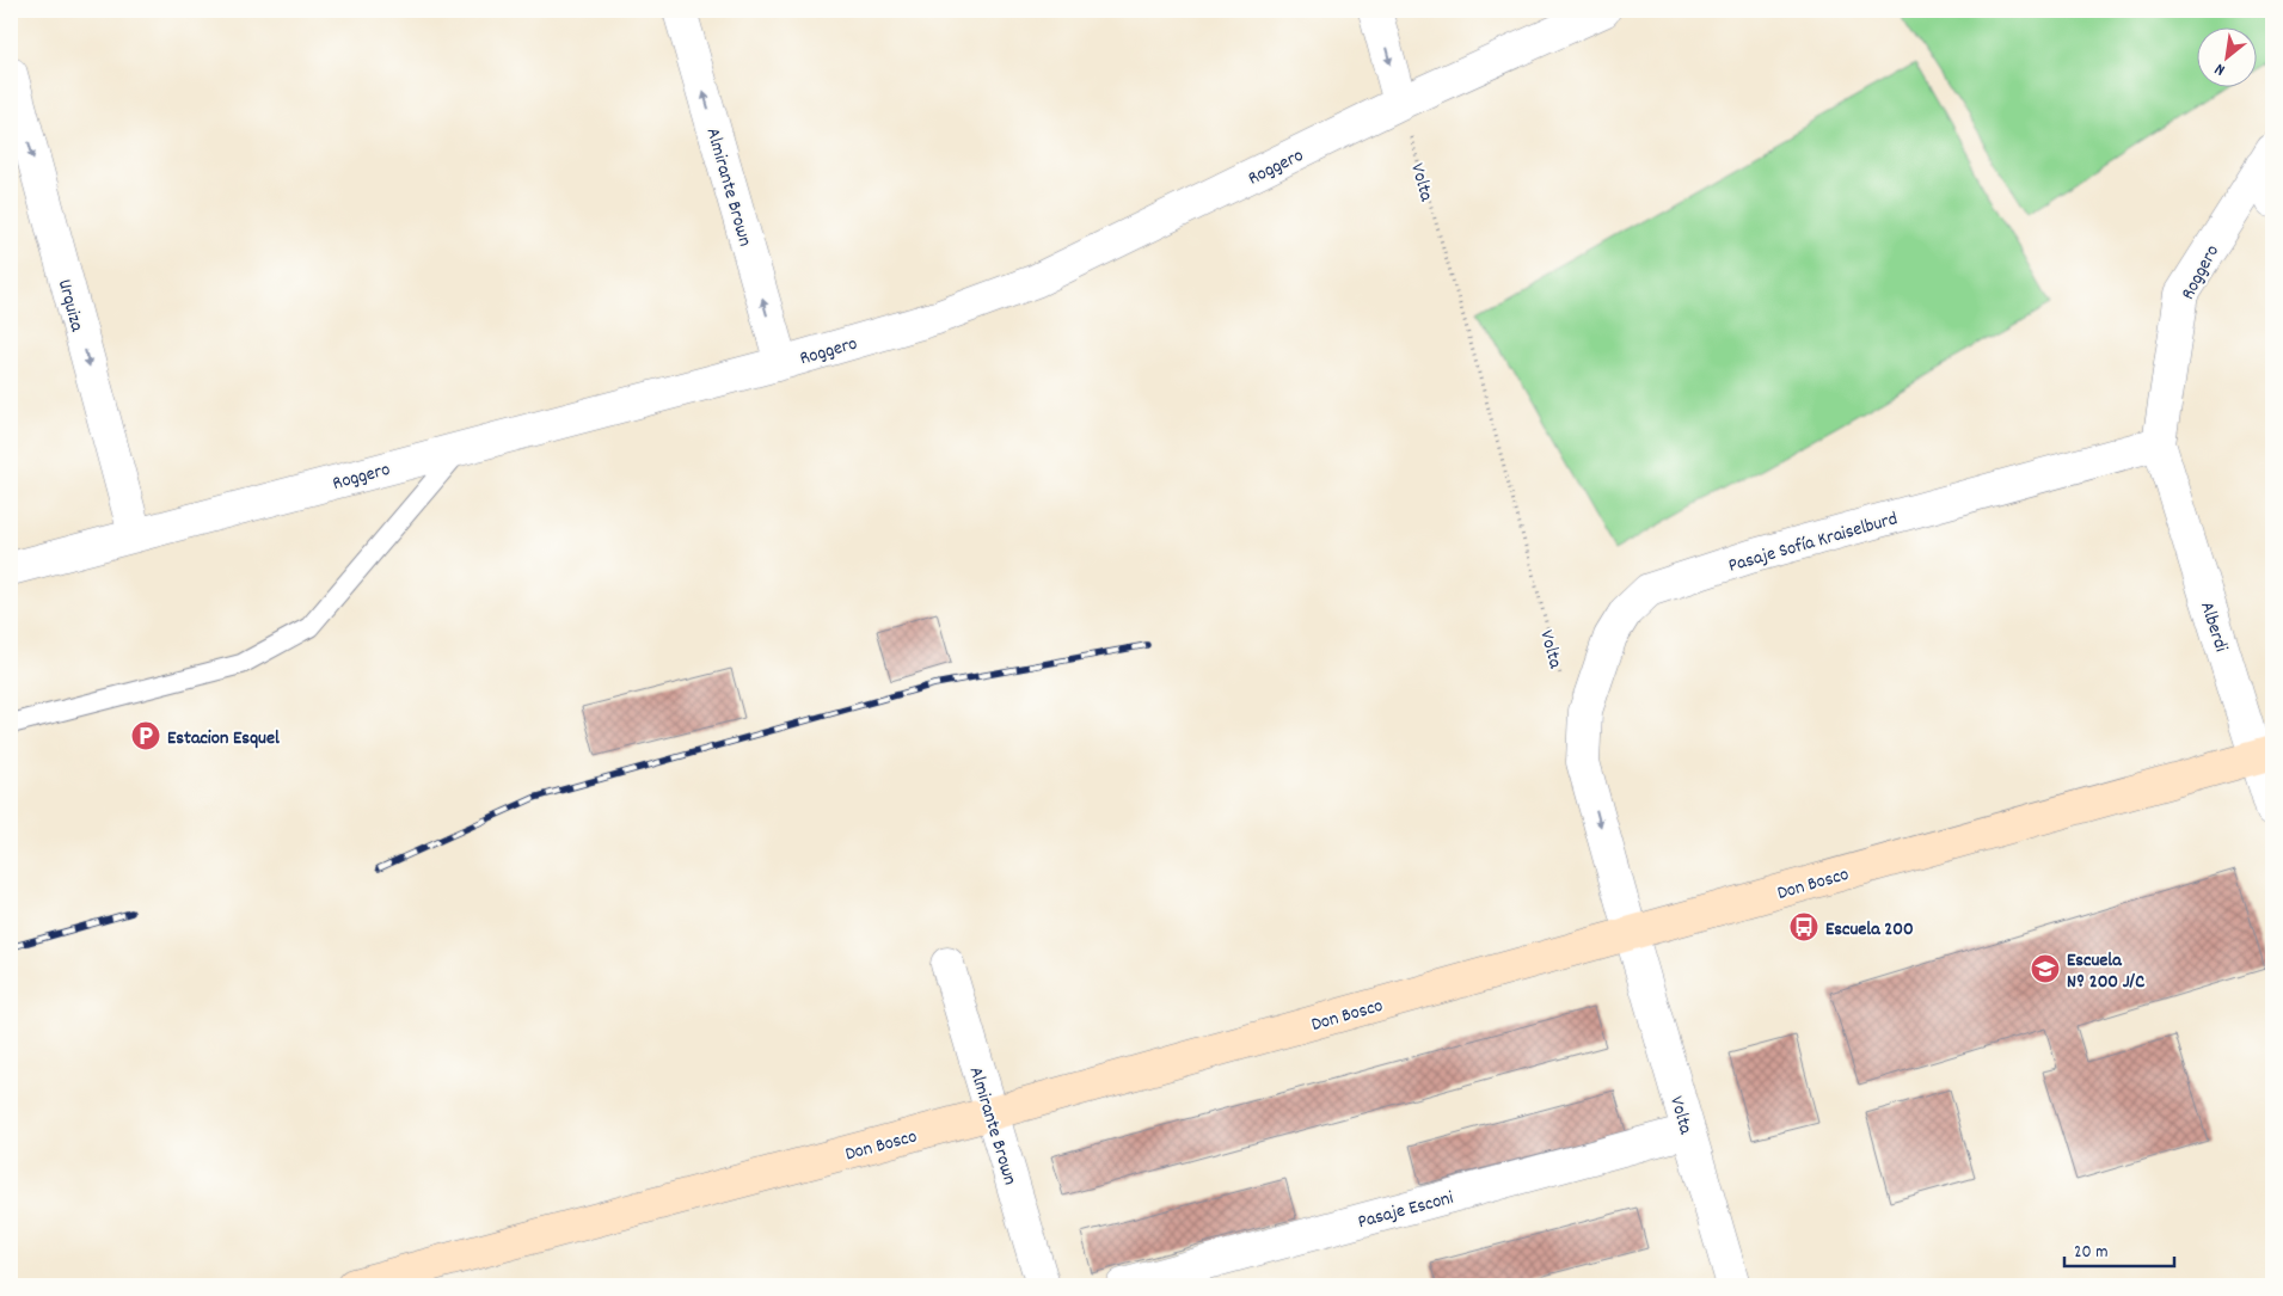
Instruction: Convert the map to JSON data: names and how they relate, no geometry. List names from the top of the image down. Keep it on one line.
{"streets":{"street":["Roggero","Volta","Almirante Brown","Urquiza","Pasaje Sofía Kraiselburd","Alberdi","Don Bosco","Pasaje Esconi"]},"crossings":[["Roggero","Volta"],["Roggero","Almirante Brown"],["Roggero","Urquiza"],["Roggero","Pasaje Sofía Kraiselburd"],["Roggero","Alberdi"],["Volta","Pasaje Sofía Kraiselburd"],["Volta","Don Bosco"],["Volta","Pasaje Esconi"],["Almirante Brown","Don Bosco"],["Pasaje Sofía Kraiselburd","Alberdi"],["Alberdi","Don Bosco"]],"one_way":["Almirante Brown","Urquiza"],"places":{"parking":["Estacion Esquel"],"bus stop":["Escuela 200"],"school or university":["Escuela Nº 200 J/C"]},"scale_bar":"20 m","north":"bottom left"}
